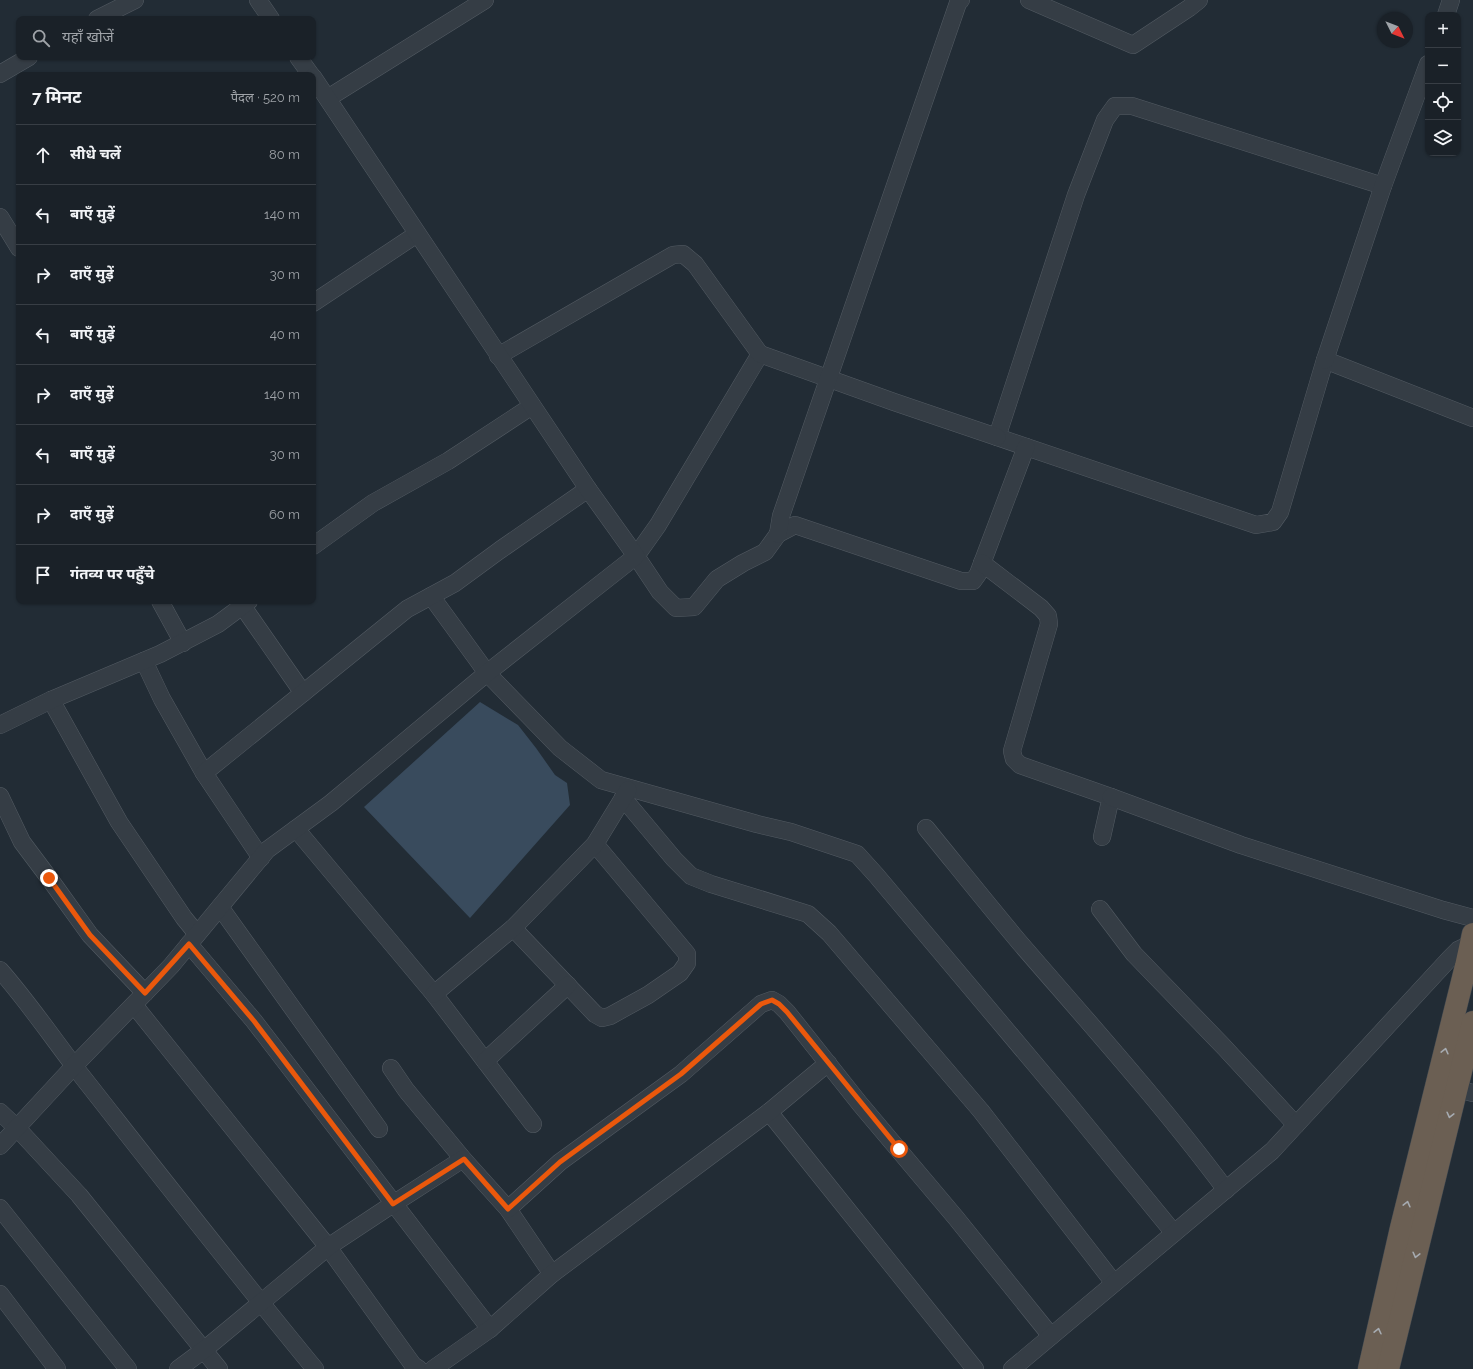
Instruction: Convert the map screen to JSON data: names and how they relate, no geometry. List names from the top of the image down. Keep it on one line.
{"north":"bottom right","page":{"map_buttons":["+","−"],"search":"यहाँ खोजें","heading":["7 मिनट","पैदल · 520 m"],"list":[["सीधे चलें","80 m"],["बाएँ मुड़ें","140 m"],["दाएँ मुड़ें","30 m"],["बाएँ मुड़ें","40 m"],["दाएँ मुड़ें","140 m"],["बाएँ मुड़ें","30 m"],["दाएँ मुड़ें","60 m"],"गंतव्य पर पहुँचे"]}}
